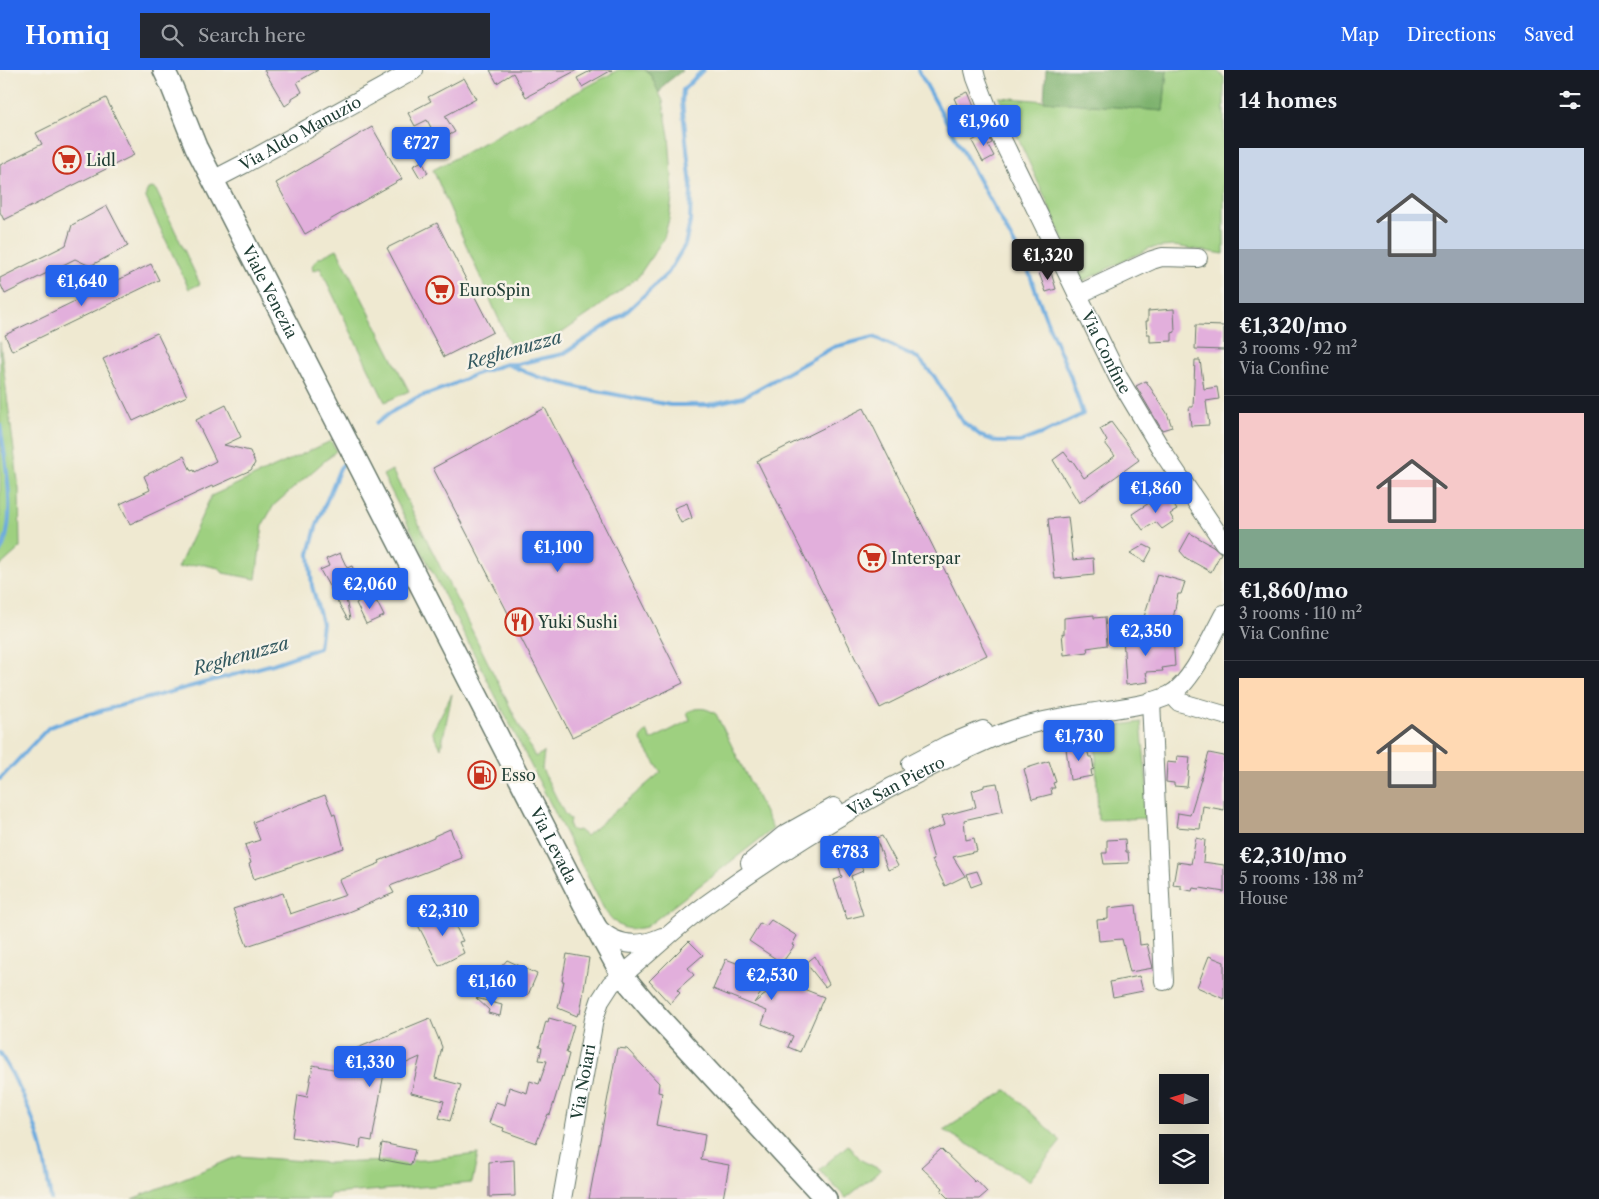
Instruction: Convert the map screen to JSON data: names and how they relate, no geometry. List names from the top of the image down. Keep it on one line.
{"streets":{"main road":["Viale Venezia","Via Levada"],"street":["Via Aldo Manuzio","Via Confine","Via Noiari"]},"crossings":[["Via Aldo Manuzio","Viale Venezia"],["Viale Venezia","Via Levada"],["Via Levada","Via Noiari"]],"water":["Reghenuzza"],"places":{"supermarket":["Lidl","EuroSpin","Interspar"],"restaurant":["Yuki Sushi"],"fuel station":["Esso"]},"north":"left","page":{"header":"Homiq","search":"Search here","nav":["Map","Directions","Saved"],"heading":"14 homes","price":["€1,960","€727","€1,320","€1,640","€1,860","€1,100","€2,060","€2,350","€1,730","€783","€2,310","€2,530","€1,160","€1,330"],"list":[{"name":"€1,320/mo","note":"3 rooms · 92 m² · Via Confine"},{"name":"€1,860/mo","note":"3 rooms · 110 m² · Via Confine"},{"name":"€2,310/mo","note":"5 rooms · 138 m² · House"}]}}
